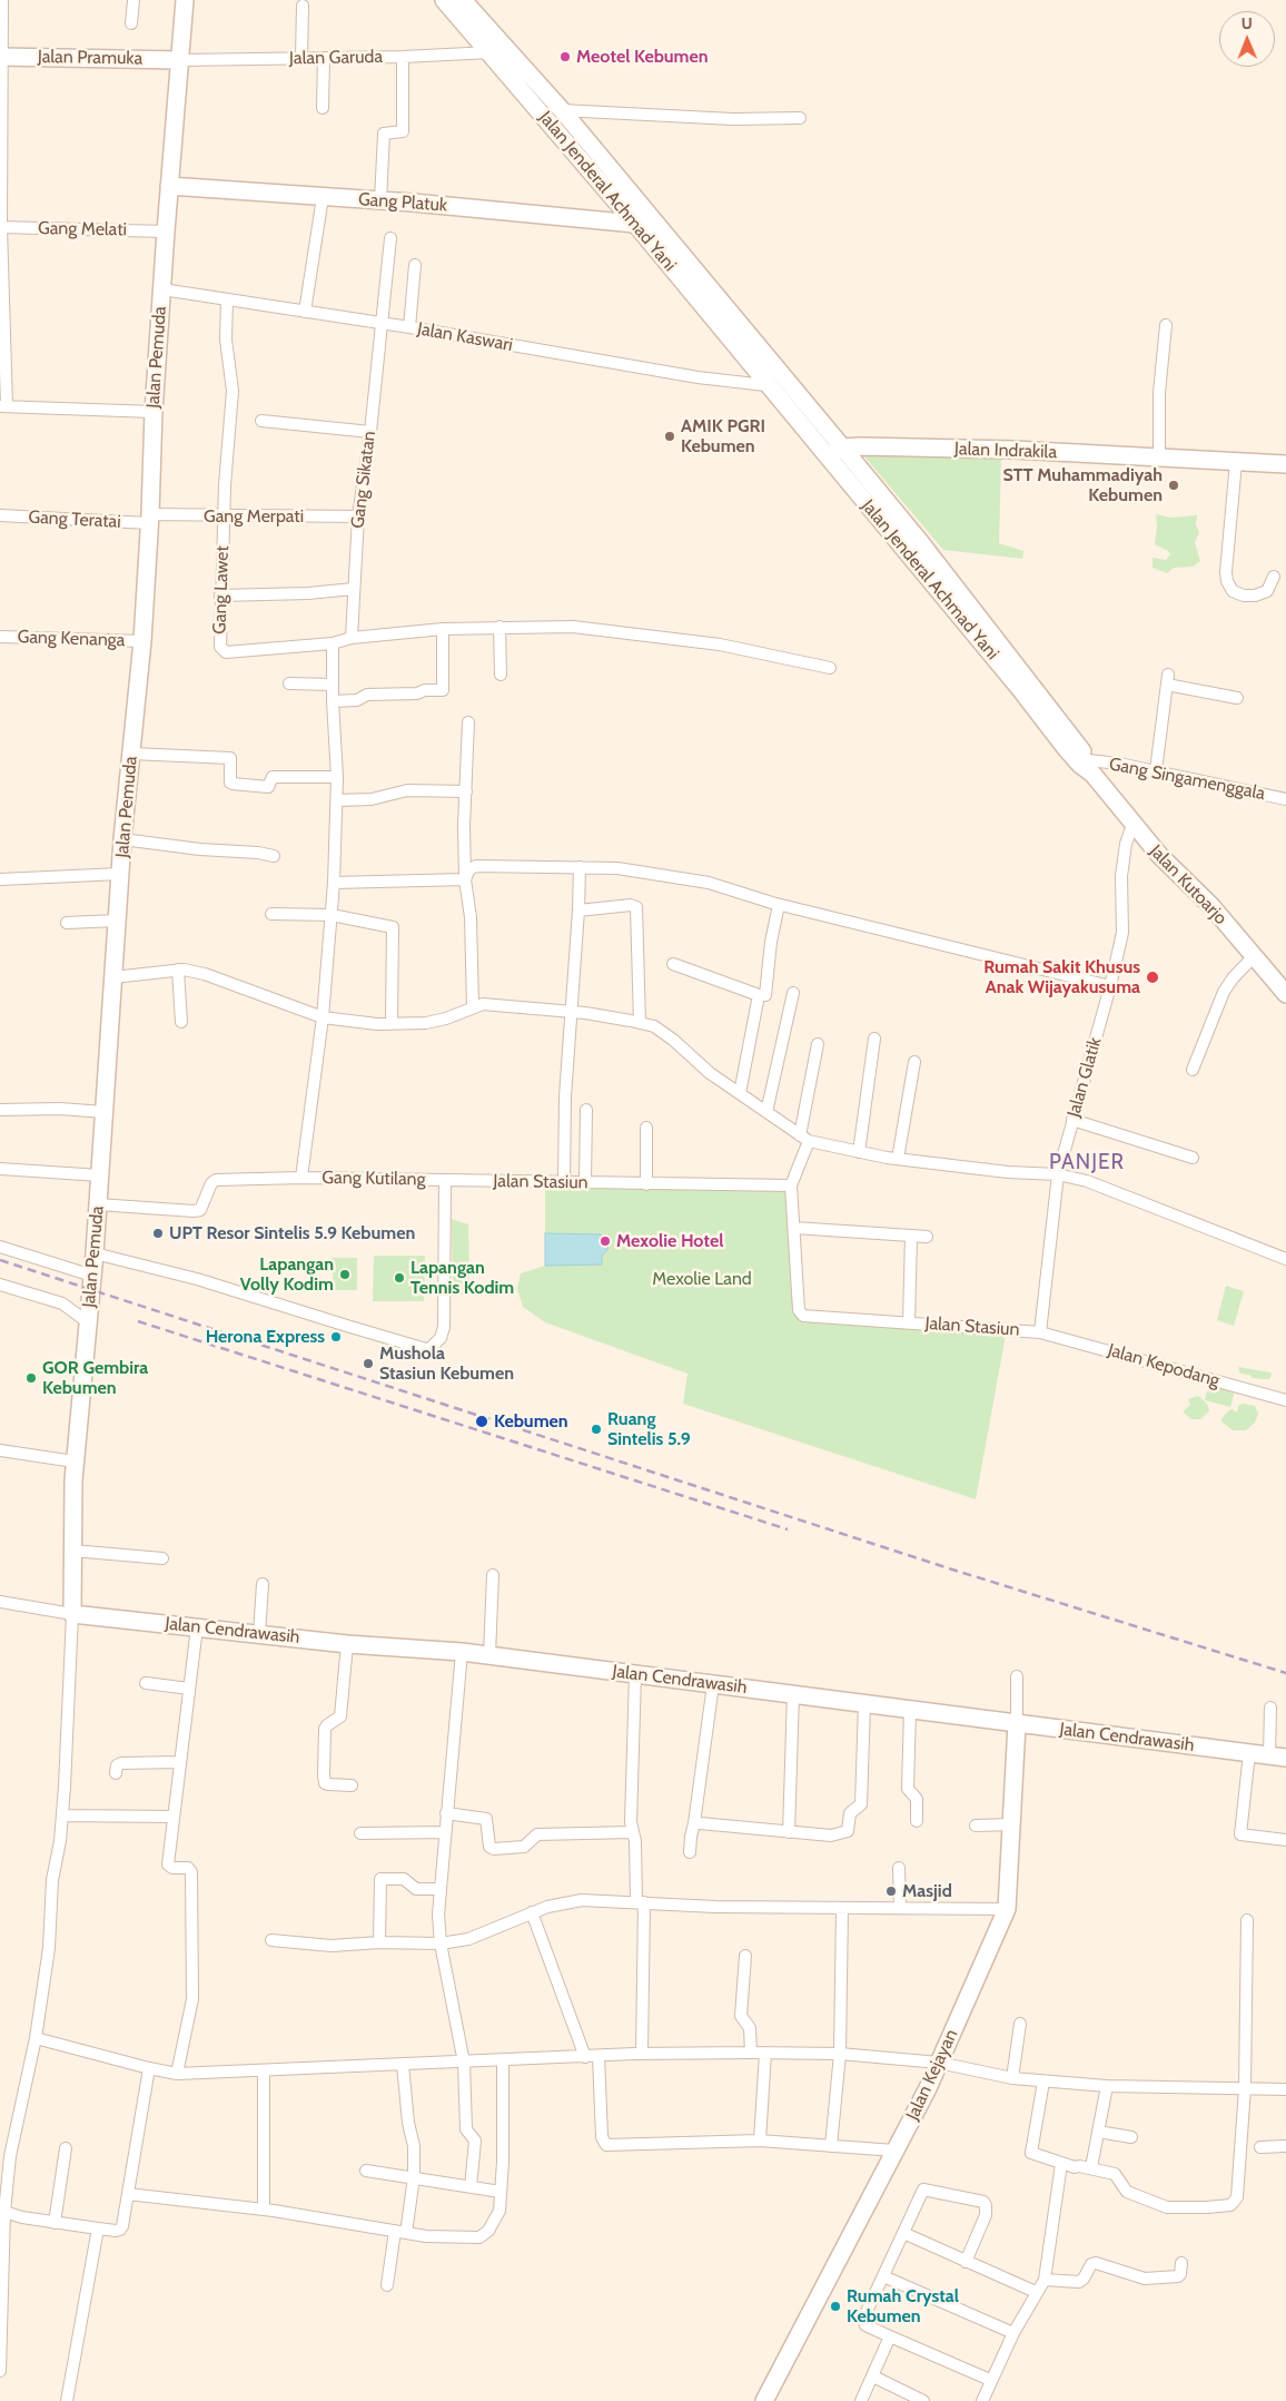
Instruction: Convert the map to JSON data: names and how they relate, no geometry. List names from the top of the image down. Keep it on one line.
{"streets":{"main road":["Jalan Pramuka","Jalan Jenderal Achmad Yani","Gang Platuk","Jalan Pemuda","Jalan Indrakila","Jalan Kutoarjo","Jalan Cendrawasih","Jalan Kejayan"],"street":["Jalan Garuda","Gang Melati","Jalan Kaswari","Gang Sikatan","Gang Merpati","Gang Teratai","Gang Lawet","Gang Kenanga","Gang Singamenggala","Jalan Glatik","Gang Kutilang","Jalan Stasiun","Jalan Kepodang"]},"crossings":[["Jalan Pramuka","Jalan Garuda"],["Jalan Pramuka","Jalan Pemuda"],["Jalan Garuda","Jalan Jenderal Achmad Yani"],["Jalan Garuda","Jalan Pemuda"],["Jalan Jenderal Achmad Yani","Gang Platuk"],["Jalan Jenderal Achmad Yani","Jalan Kaswari"],["Jalan Jenderal Achmad Yani","Jalan Indrakila"],["Jalan Jenderal Achmad Yani","Gang Singamenggala"],["Jalan Jenderal Achmad Yani","Jalan Kutoarjo"],["Gang Platuk","Jalan Pemuda"],["Gang Melati","Jalan Pemuda"],["Jalan Kaswari","Jalan Pemuda"],["Jalan Kaswari","Gang Sikatan"],["Jalan Kaswari","Gang Lawet"],["Jalan Pemuda","Gang Merpati"],["Jalan Pemuda","Gang Teratai"],["Jalan Pemuda","Gang Kenanga"],["Jalan Pemuda","Gang Kutilang"],["Jalan Pemuda","Jalan Cendrawasih"],["Gang Sikatan","Gang Merpati"],["Gang Merpati","Gang Teratai"],["Gang Merpati","Gang Lawet"],["Gang Singamenggala","Jalan Kutoarjo"],["Jalan Kutoarjo","Jalan Glatik"],["Jalan Glatik","Jalan Stasiun"],["Jalan Glatik","Jalan Kepodang"],["Gang Kutilang","Jalan Stasiun"],["Jalan Stasiun","Jalan Kepodang"],["Jalan Cendrawasih","Jalan Kejayan"]],"districts":["PANJER"],"parks":["Mexolie Land"],"places":["Meotel Kebumen","AMIK PGRI Kebumen","STT Muhammadiyah Kebumen","Rumah Sakit Khusus Anak Wijayakusuma","UPT Resor Sintelis 5.9 Kebumen","Mexolie Hotel","Lapangan Volly Kodim","Lapangan Tennis Kodim","Herona Express","Mushola Stasiun Kebumen","GOR Gembira Kebumen","Kebumen","Ruang Sintelis 5.9","Masjid","Rumah Crystal Kebumen"],"north":"top"}
